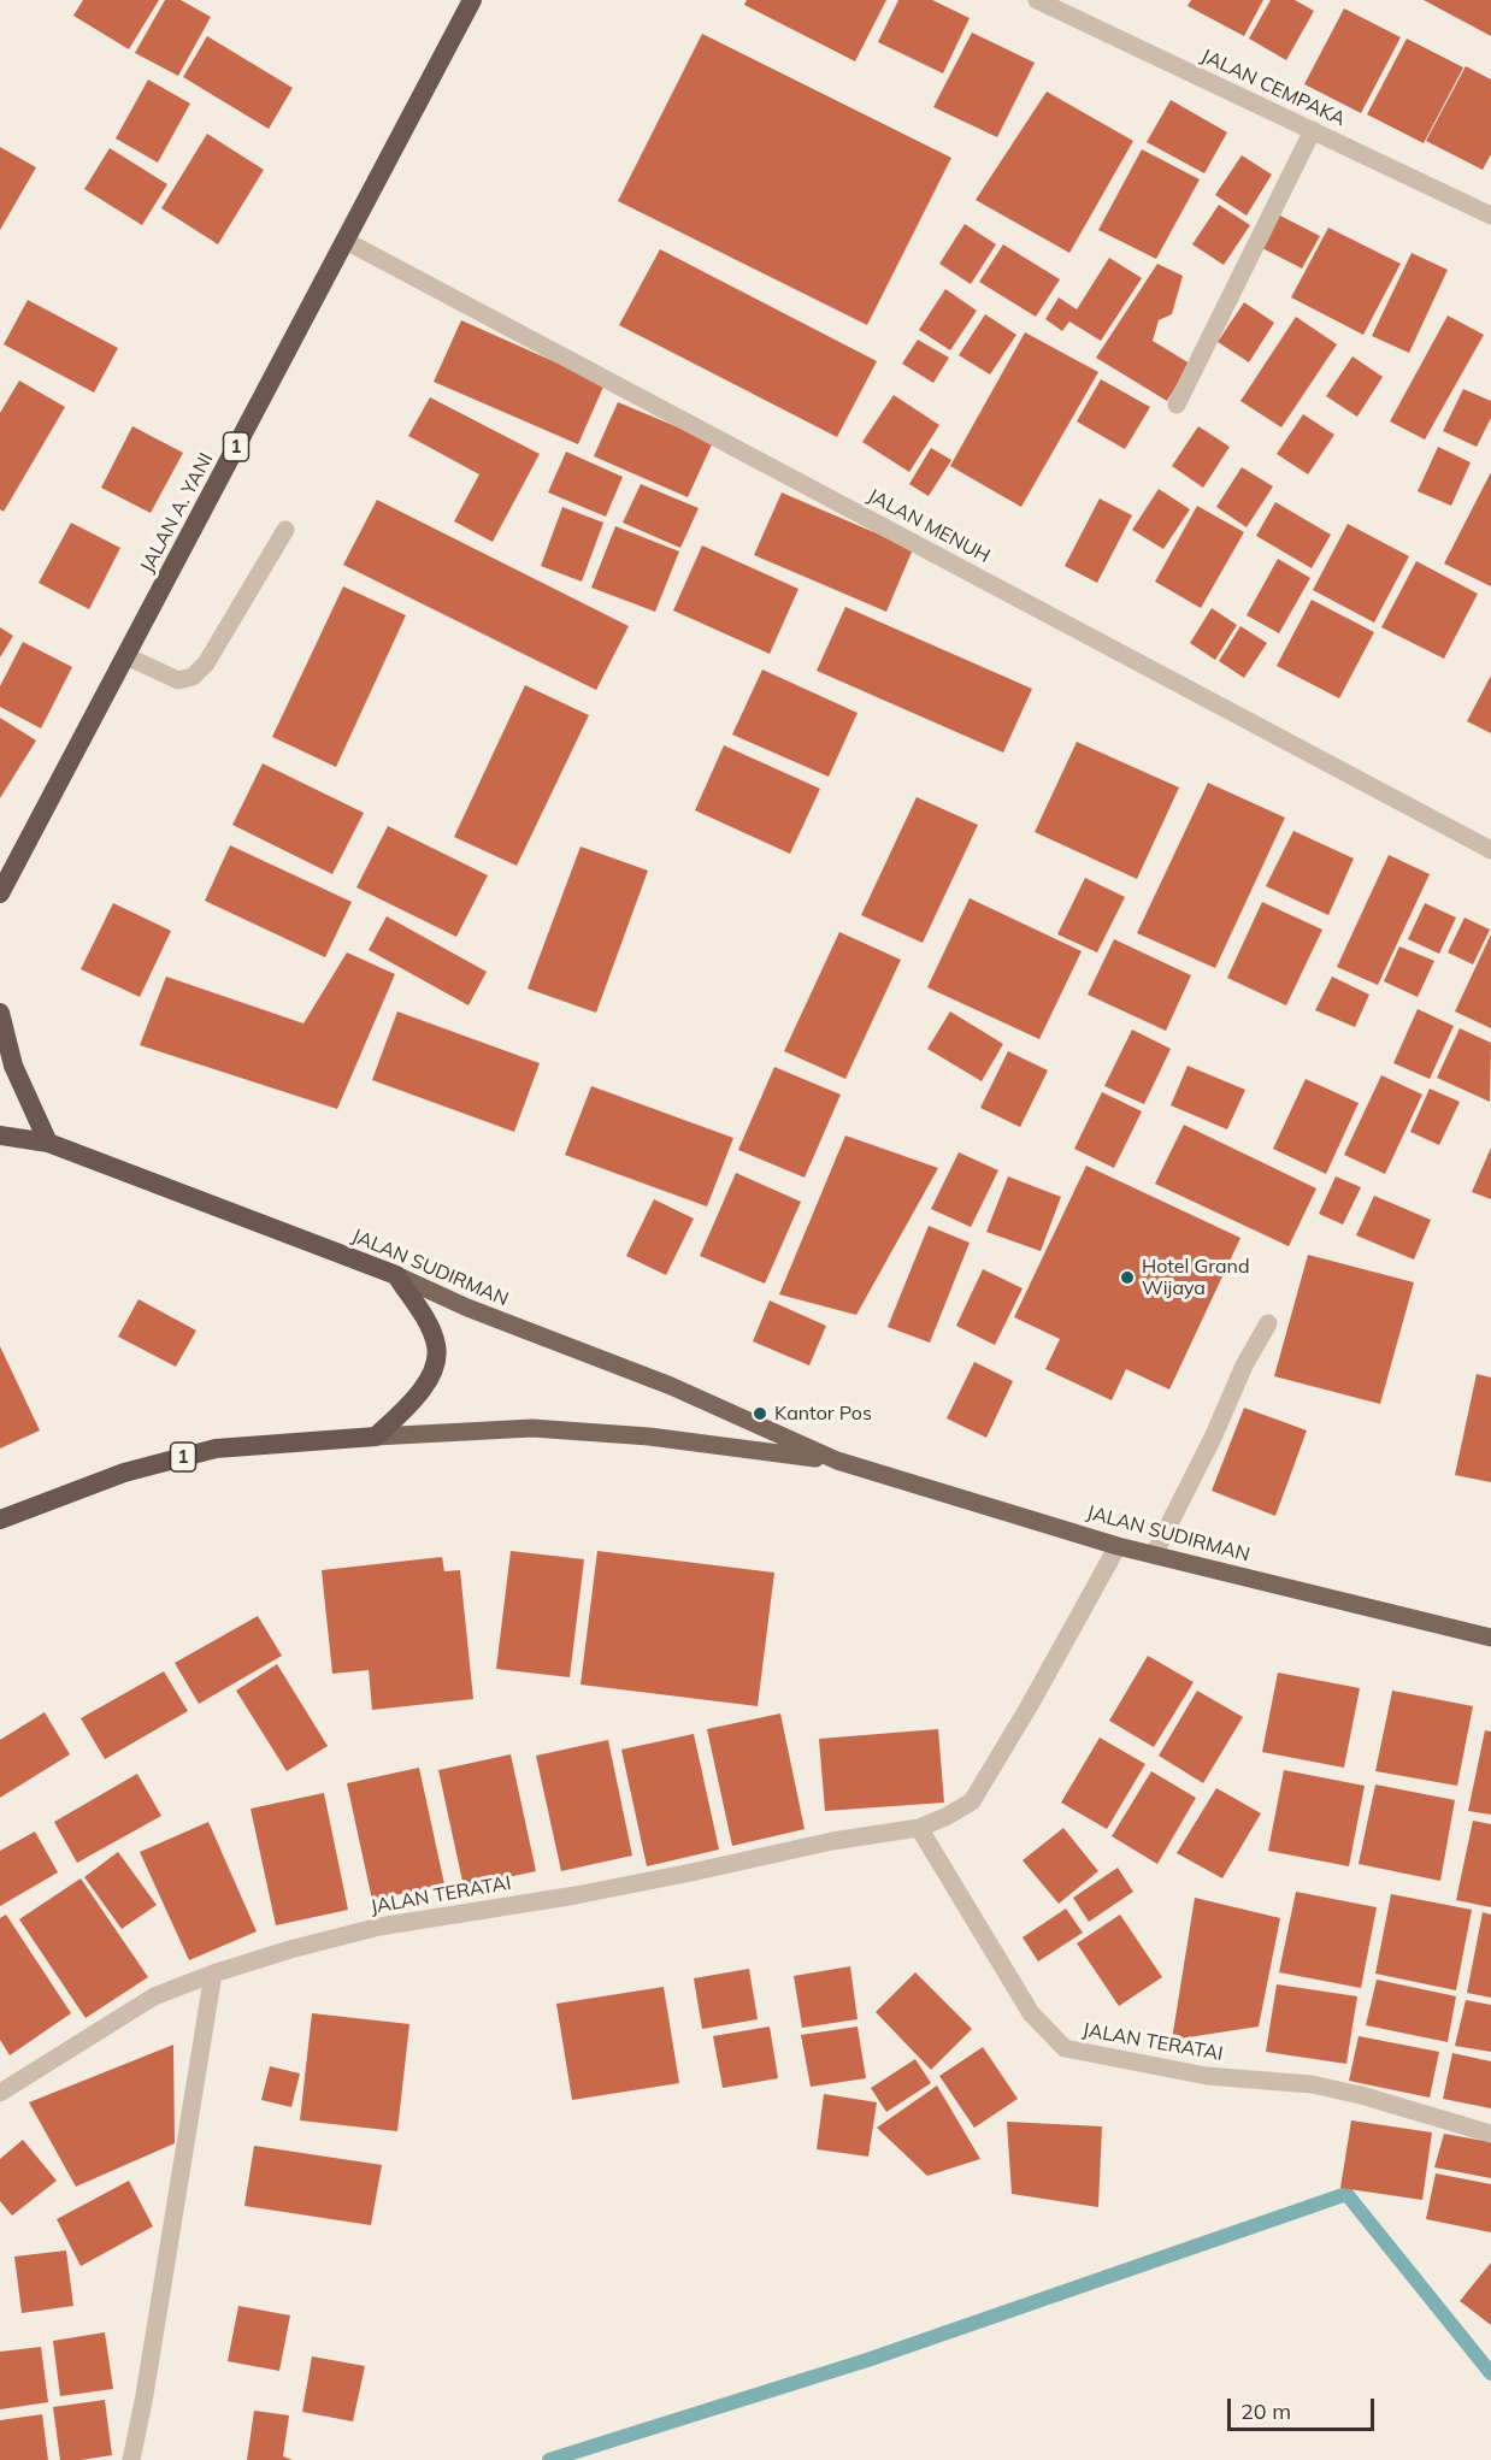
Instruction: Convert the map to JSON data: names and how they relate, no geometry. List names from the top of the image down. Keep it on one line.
{"streets":{"highway":["1","JALAN A. YANI","JALAN SUDIRMAN"],"street":["JALAN CEMPAKA","JALAN MENUH","JALAN TERATAI"]},"crossings":[["JALAN A. YANI","JALAN MENUH"],["JALAN SUDIRMAN","JALAN TERATAI"]],"places":["Hotel Grand Wijaya","Kantor Pos"],"scale_bar":"20 m"}
